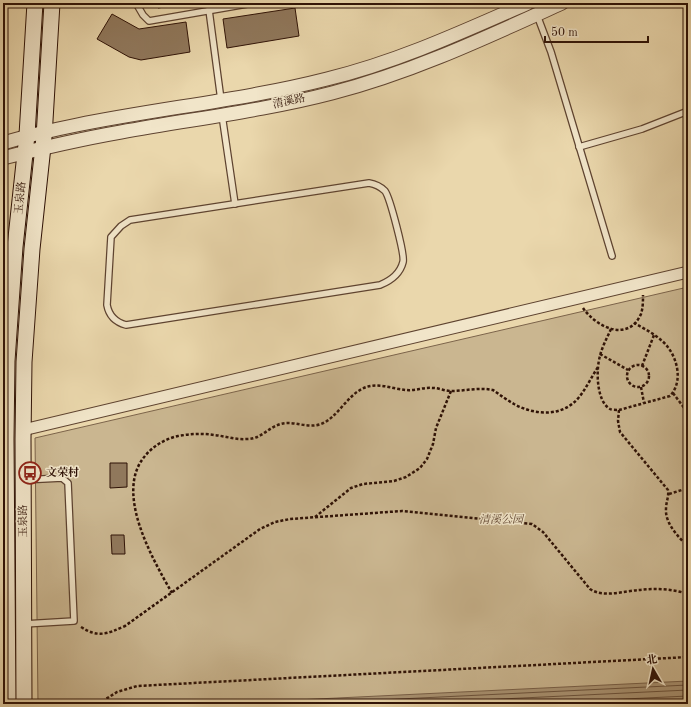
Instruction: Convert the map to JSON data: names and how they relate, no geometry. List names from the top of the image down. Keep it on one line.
{"streets":{"main road":["玉泉路"],"street":["清溪路"]},"crossings":[["清溪路","玉泉路"]],"parks":["清溪公园"],"places":{"bus stop":["文荣村"]},"scale_bar":"50 m","north":"top"}
